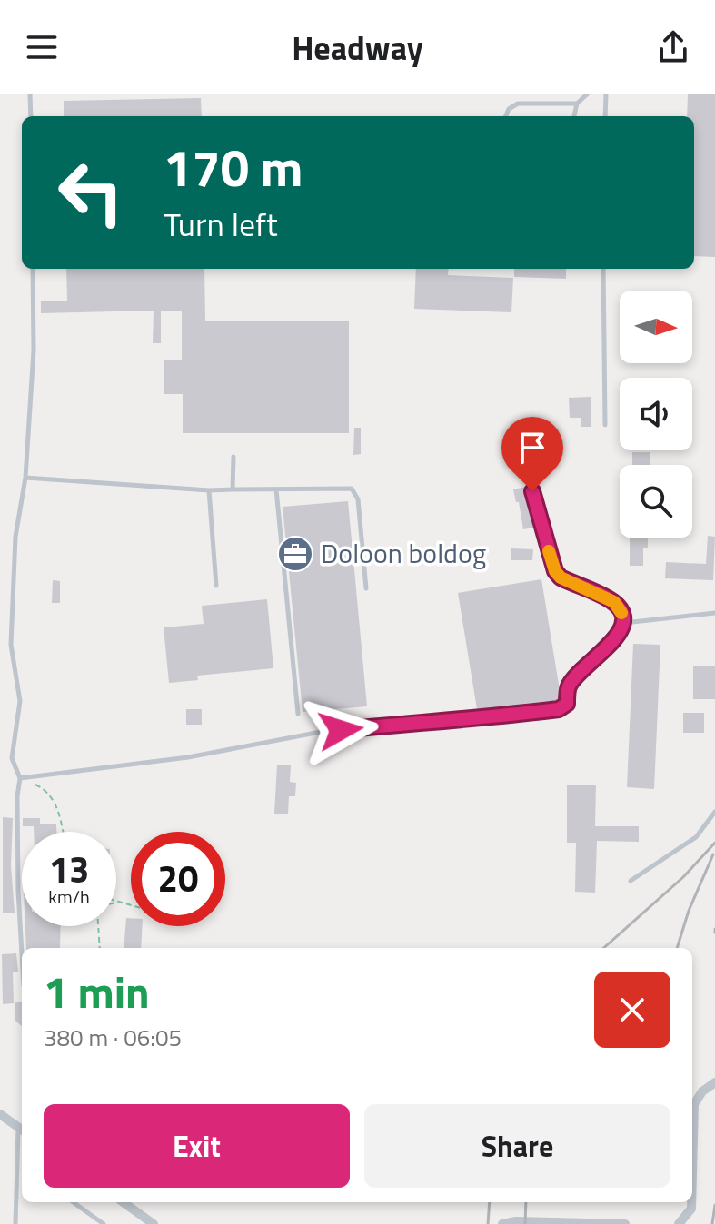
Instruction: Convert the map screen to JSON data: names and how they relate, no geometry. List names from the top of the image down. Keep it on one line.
{"places":{"office":["Doloon boldog"]},"north":"right","page":{"header":"Headway","turn":["170 m","Turn left"],"speed":"13 km/h","limit":"20","heading":["1 min","380 m · 06:05"],"buttons":["Exit","Share"]}}
